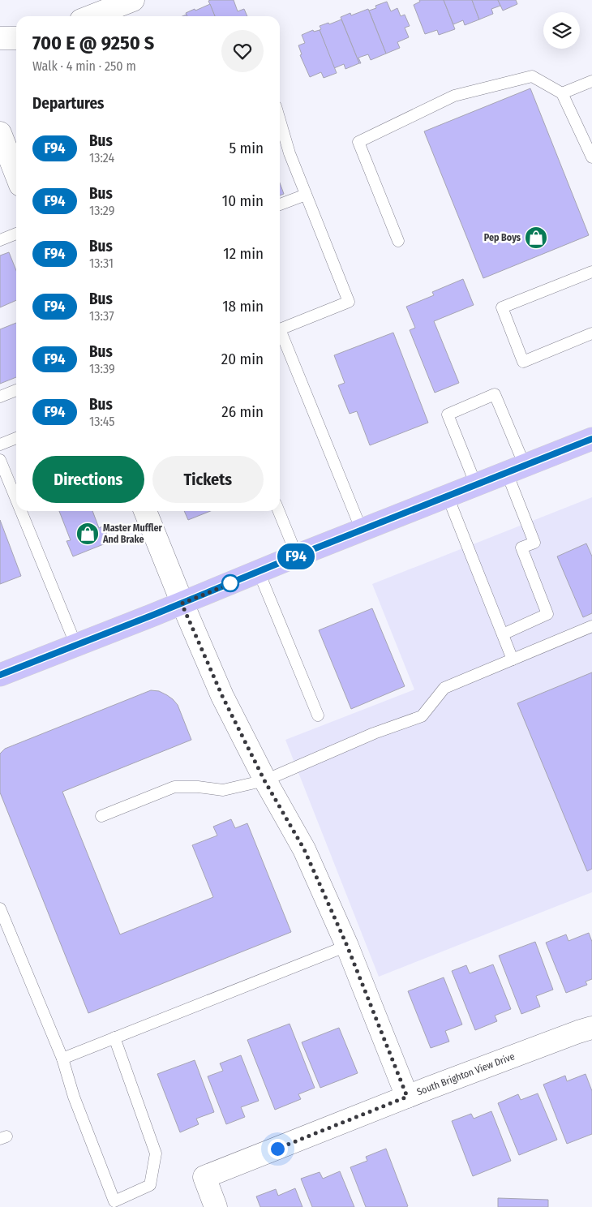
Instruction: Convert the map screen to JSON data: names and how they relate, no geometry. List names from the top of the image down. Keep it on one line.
{"streets":{"street":["South Brighton View Drive"]},"places":{"shop":["Pep Boys","Master Muffler And Brake"]},"lines":["bus line F94"],"page":{"on_map":"F94","heading":[["700 E @ 9250 S","Walk · 4 min · 250 m"],"Departures"],"list":[{"mark":"F94","name":"Bus","note":"13:24","value":"5 min"},{"mark":"F94","name":"Bus","note":"13:29","value":"10 min"},{"mark":"F94","name":"Bus","note":"13:31","value":"12 min"},{"mark":"F94","name":"Bus","note":"13:37","value":"18 min"},{"mark":"F94","name":"Bus","note":"13:39","value":"20 min"},{"mark":"F94","name":"Bus","note":"13:45","value":"26 min"}],"buttons":["Directions","Tickets"]}}
